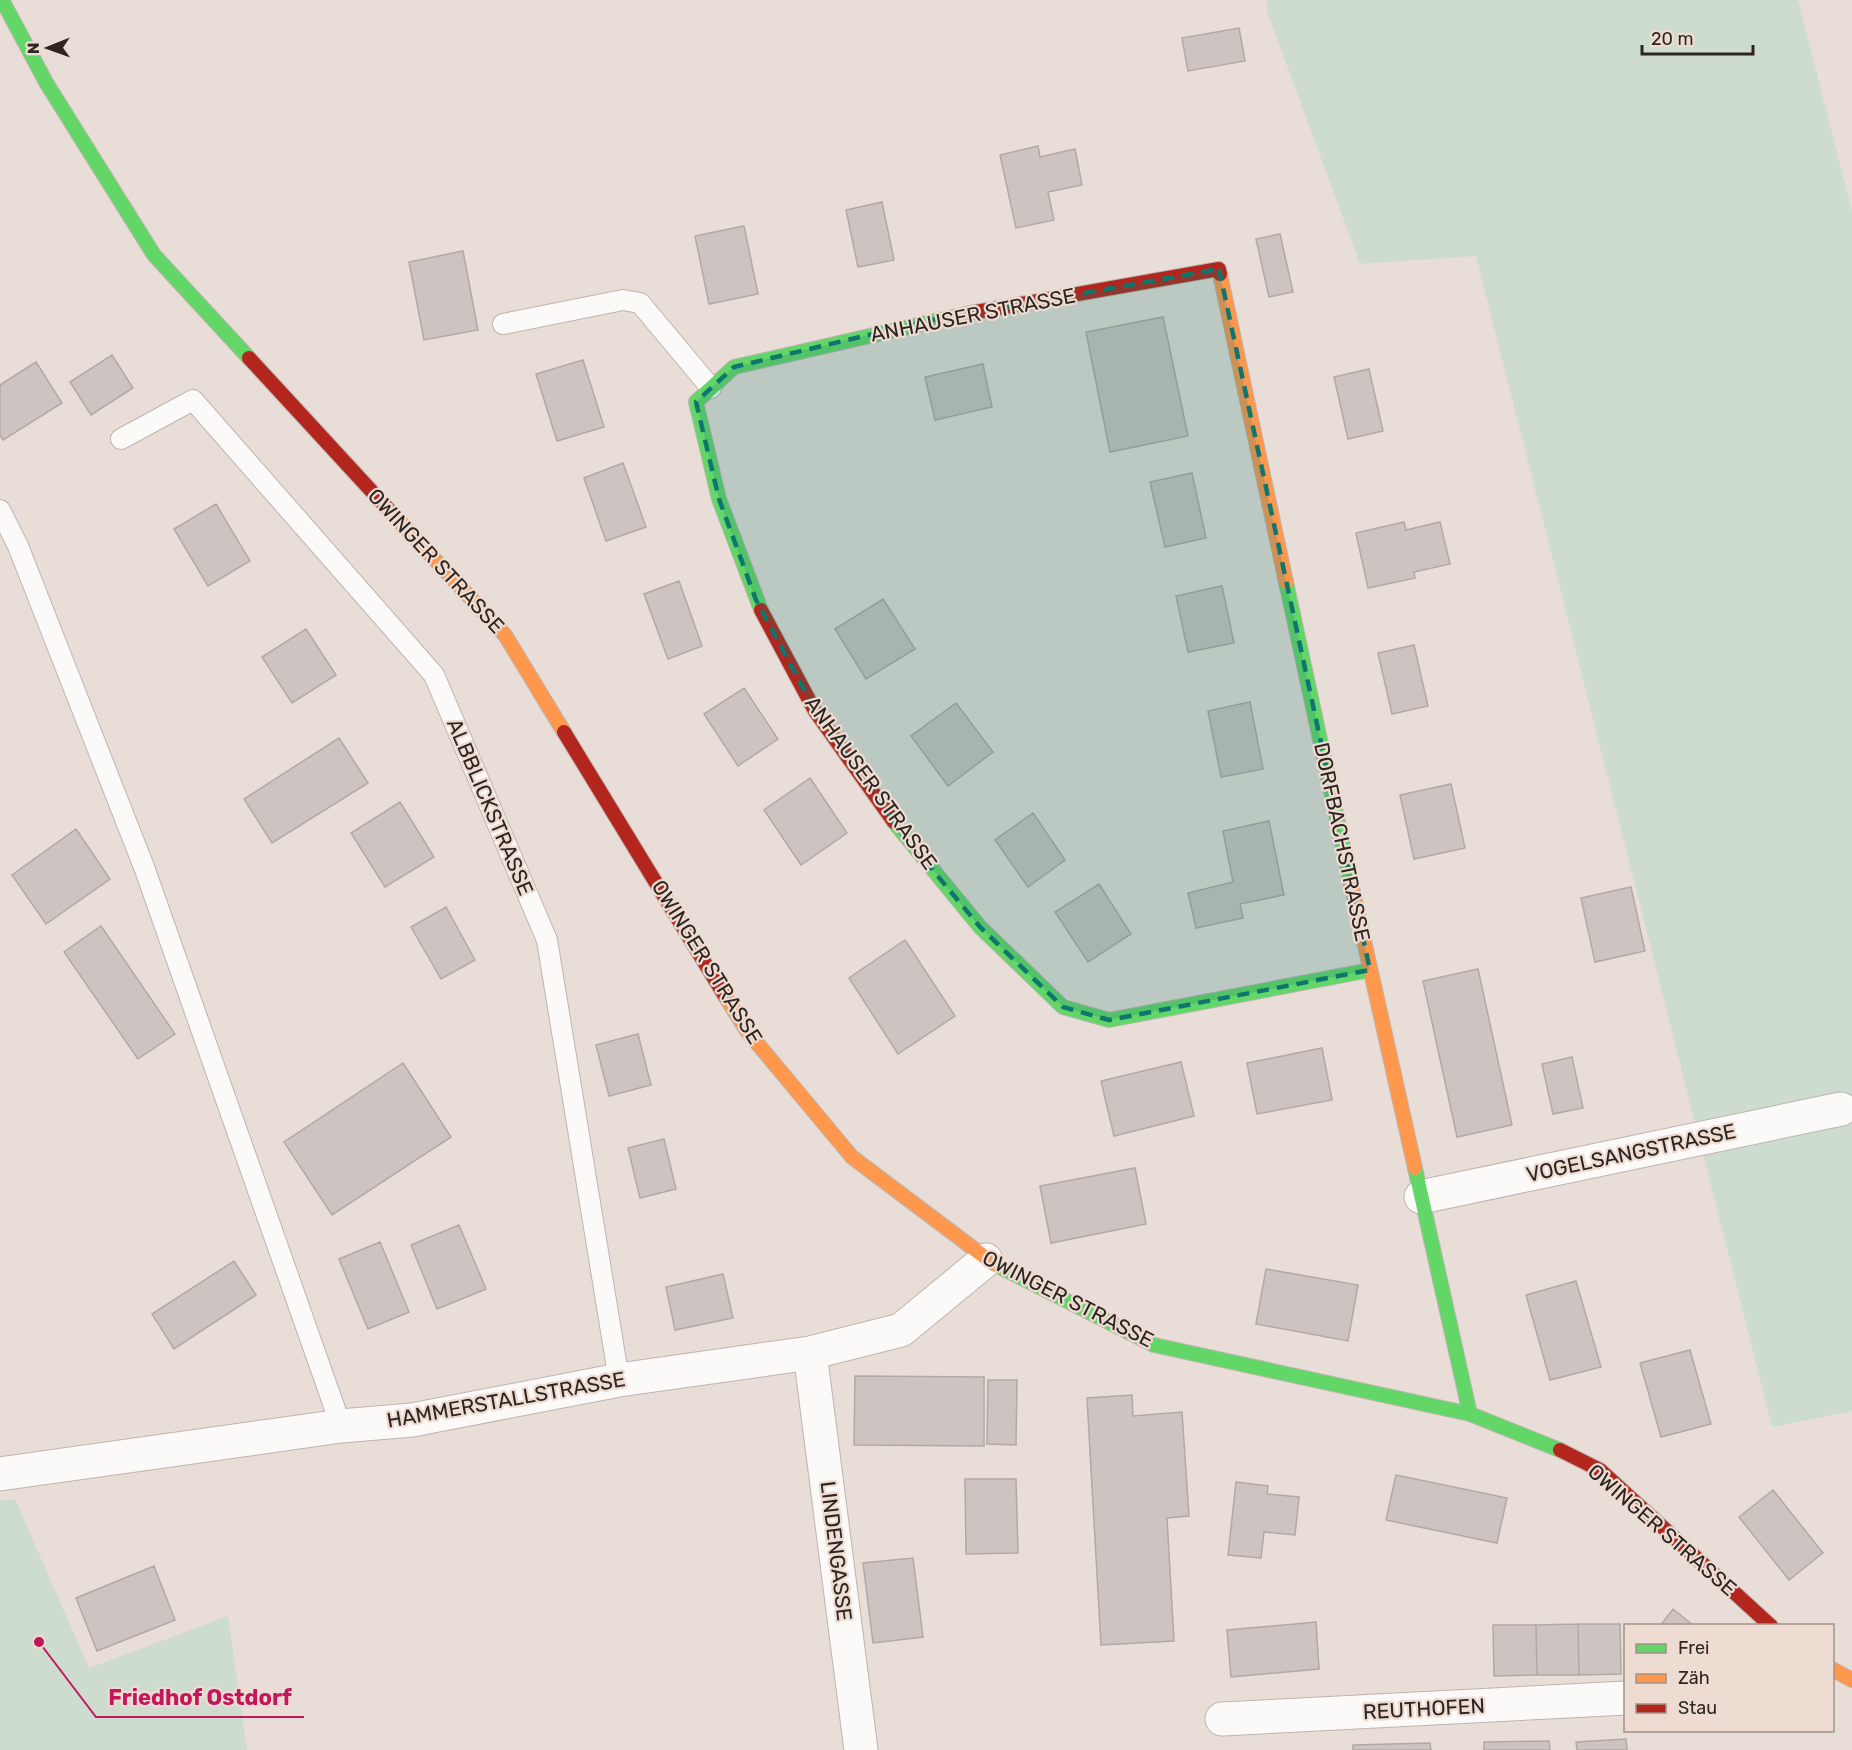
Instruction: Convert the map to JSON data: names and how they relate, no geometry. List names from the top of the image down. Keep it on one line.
{"streets":{"street":["ANHAUSER STRASSE","OWINGER STRASSE","DORFBACHSTRASSE","VOGELSANGSTRASSE","HAMMERSTALLSTRASSE","LINDENGASSE","REUTHOFEN"],"lane":["ALBBLICKSTRASSE"]},"crossings":[["ANHAUSER STRASSE","DORFBACHSTRASSE"],["OWINGER STRASSE","DORFBACHSTRASSE"],["OWINGER STRASSE","HAMMERSTALLSTRASSE"],["ALBBLICKSTRASSE","HAMMERSTALLSTRASSE"],["DORFBACHSTRASSE","VOGELSANGSTRASSE"],["HAMMERSTALLSTRASSE","LINDENGASSE"]],"places":["Friedhof Ostdorf"],"legend":["Frei","Zäh","Stau"],"scale_bar":"20 m","north":"left"}
